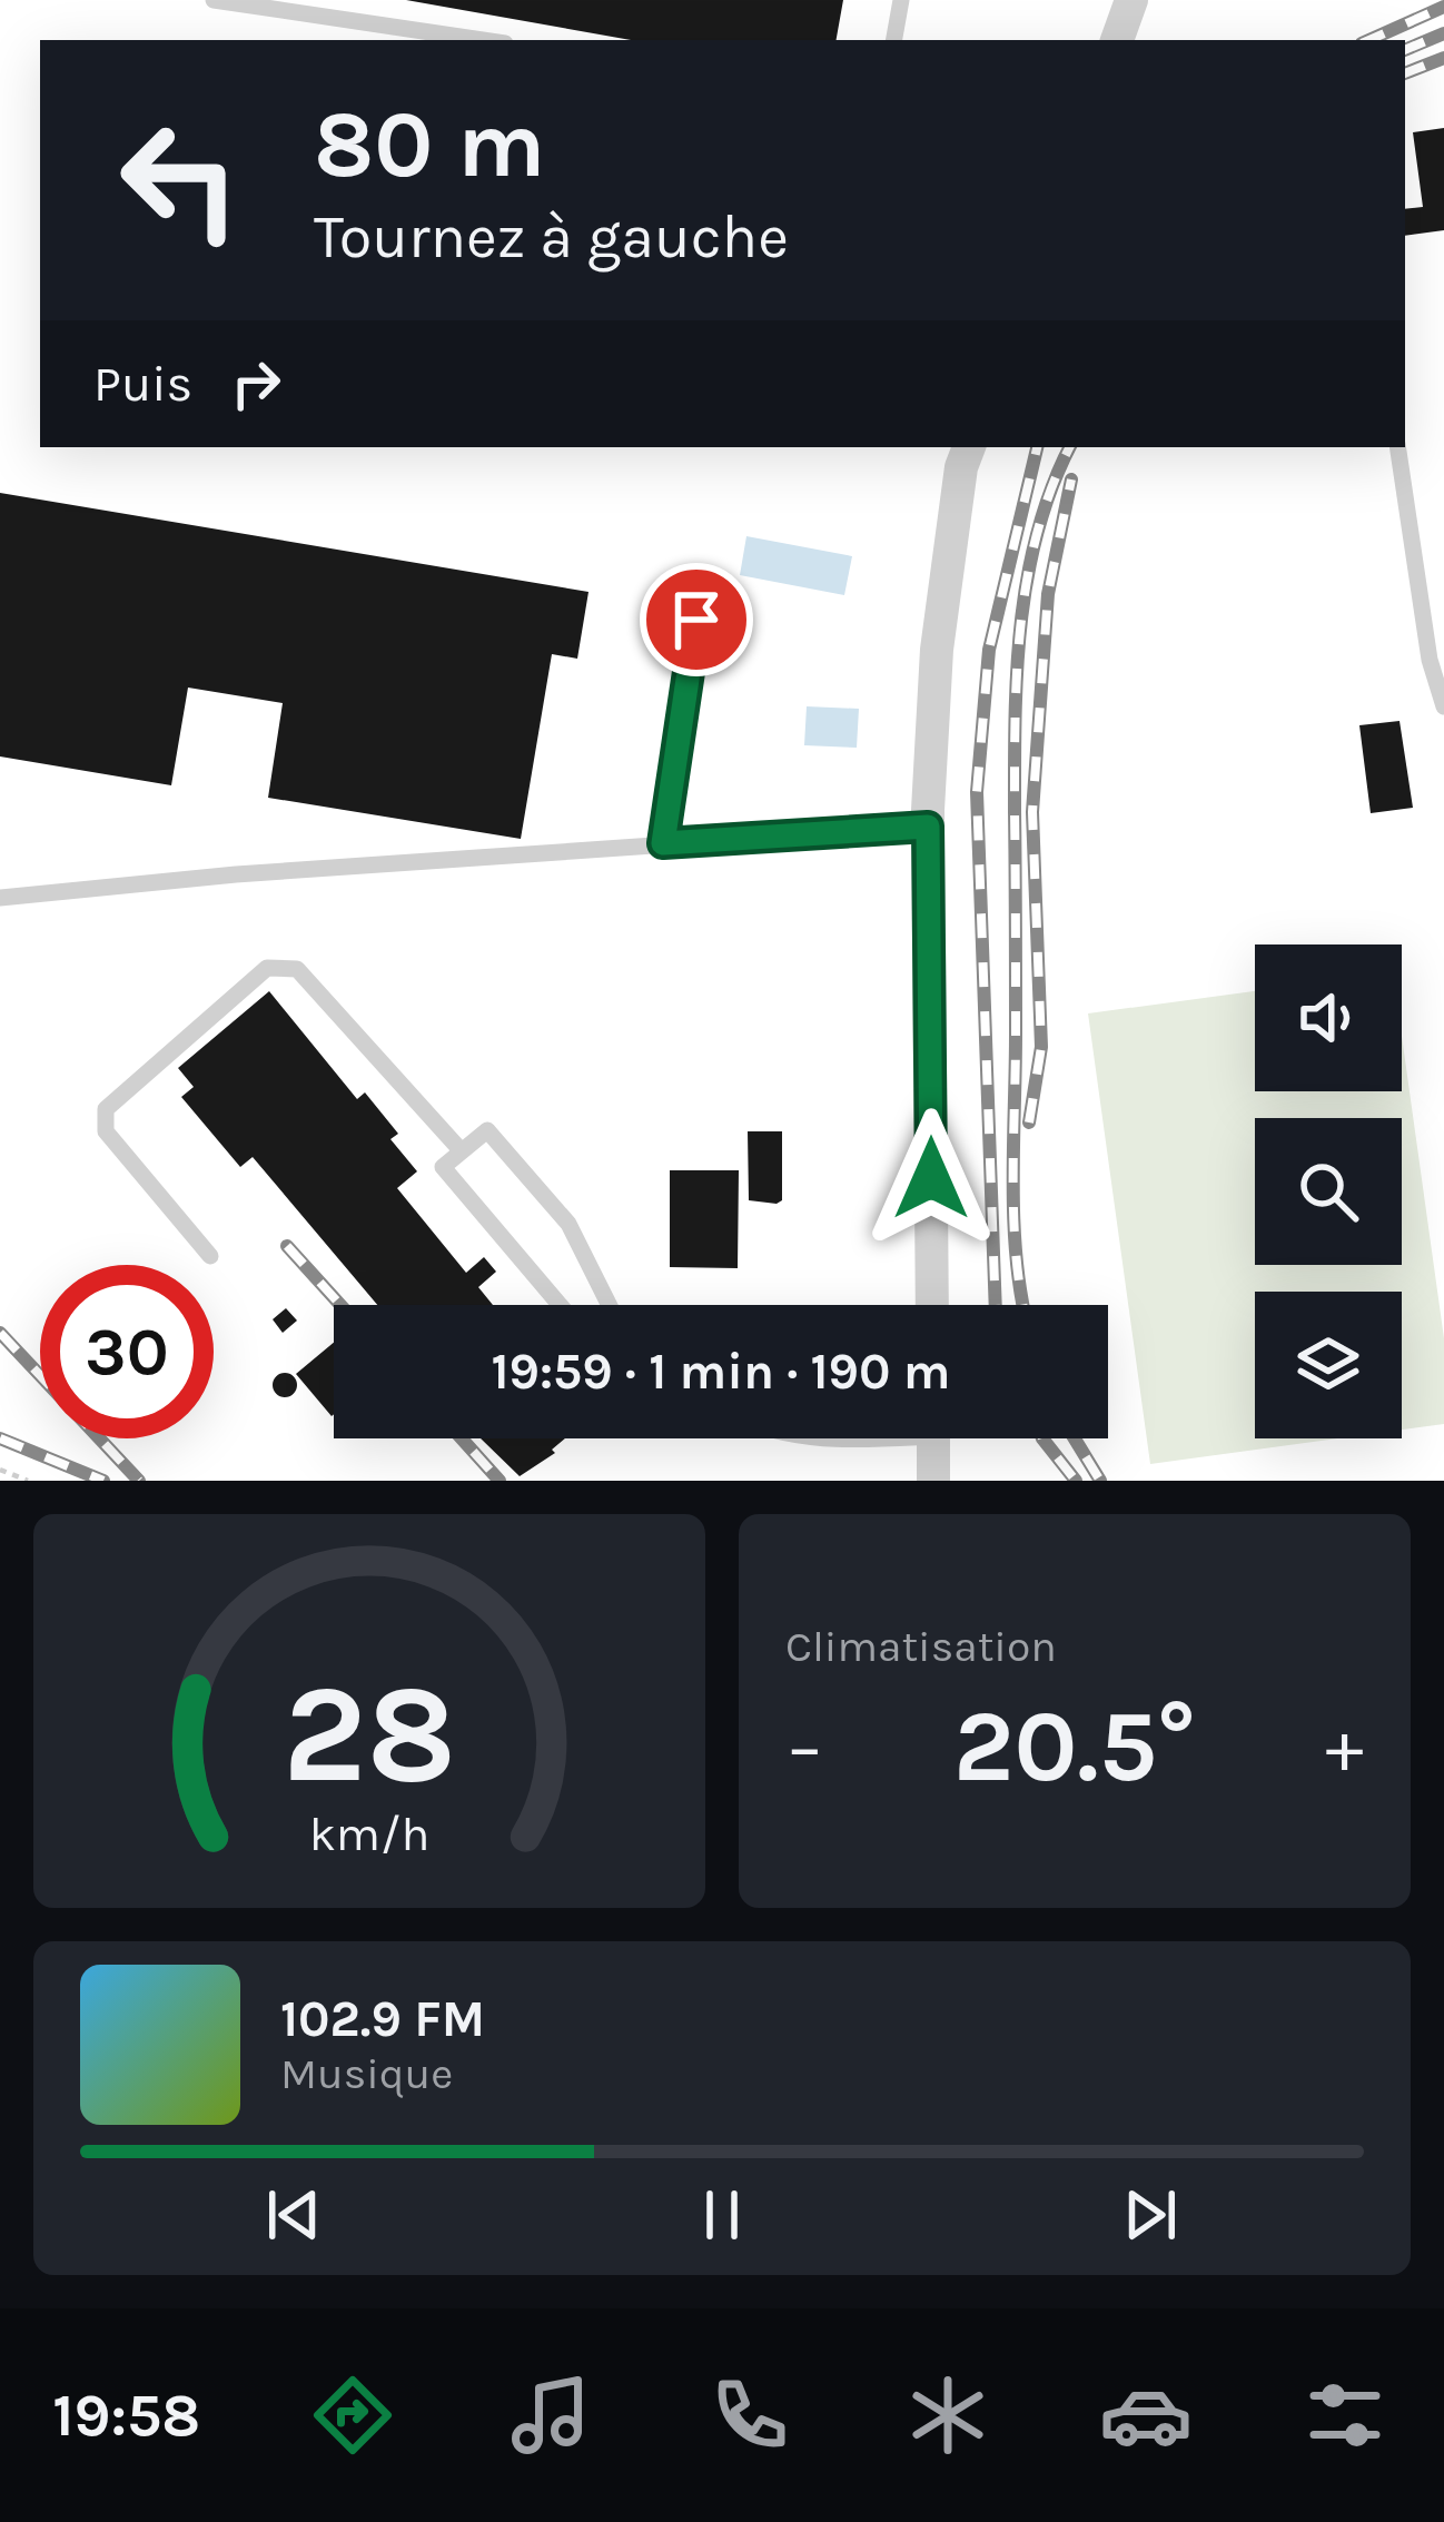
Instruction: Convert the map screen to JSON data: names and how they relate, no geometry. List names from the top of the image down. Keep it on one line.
{"page":{"turn":["80 m","Tournez à gauche"],"then":"Puis","limit":"30","trip":"19:59 · 1 min · 190 m","tile":"Climatisation","heat":["−","20.5°","+"],"song":["102.9 FM","Musique"],"tabs":"19:58","gauge":["28","km/h"]}}
